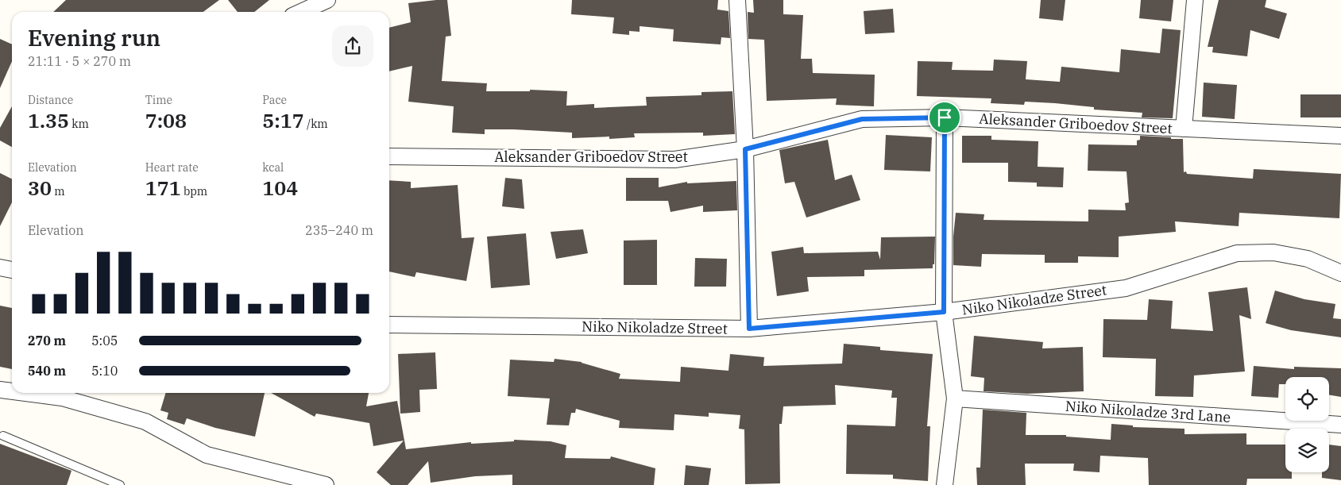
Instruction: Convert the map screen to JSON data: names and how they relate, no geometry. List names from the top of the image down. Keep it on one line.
{"streets":{"street":["Aleksander Griboedov Street","Niko Nikoladze Street","Niko Nikoladze 3rd Lane"]},"page":{"heading":["Evening run","21:11 · 5 × 270 m"],"stats":[["Distance","1.35 km"],["Time","7:08"],["Pace","5:17 /km"],["Elevation","30 m"],["Heart rate","171 bpm"],["kcal","104"]],"chart":["Elevation","235–240 m"],"list":[{"name":"270 m","note":"5:05"},{"name":"540 m","note":"5:10"}]}}
